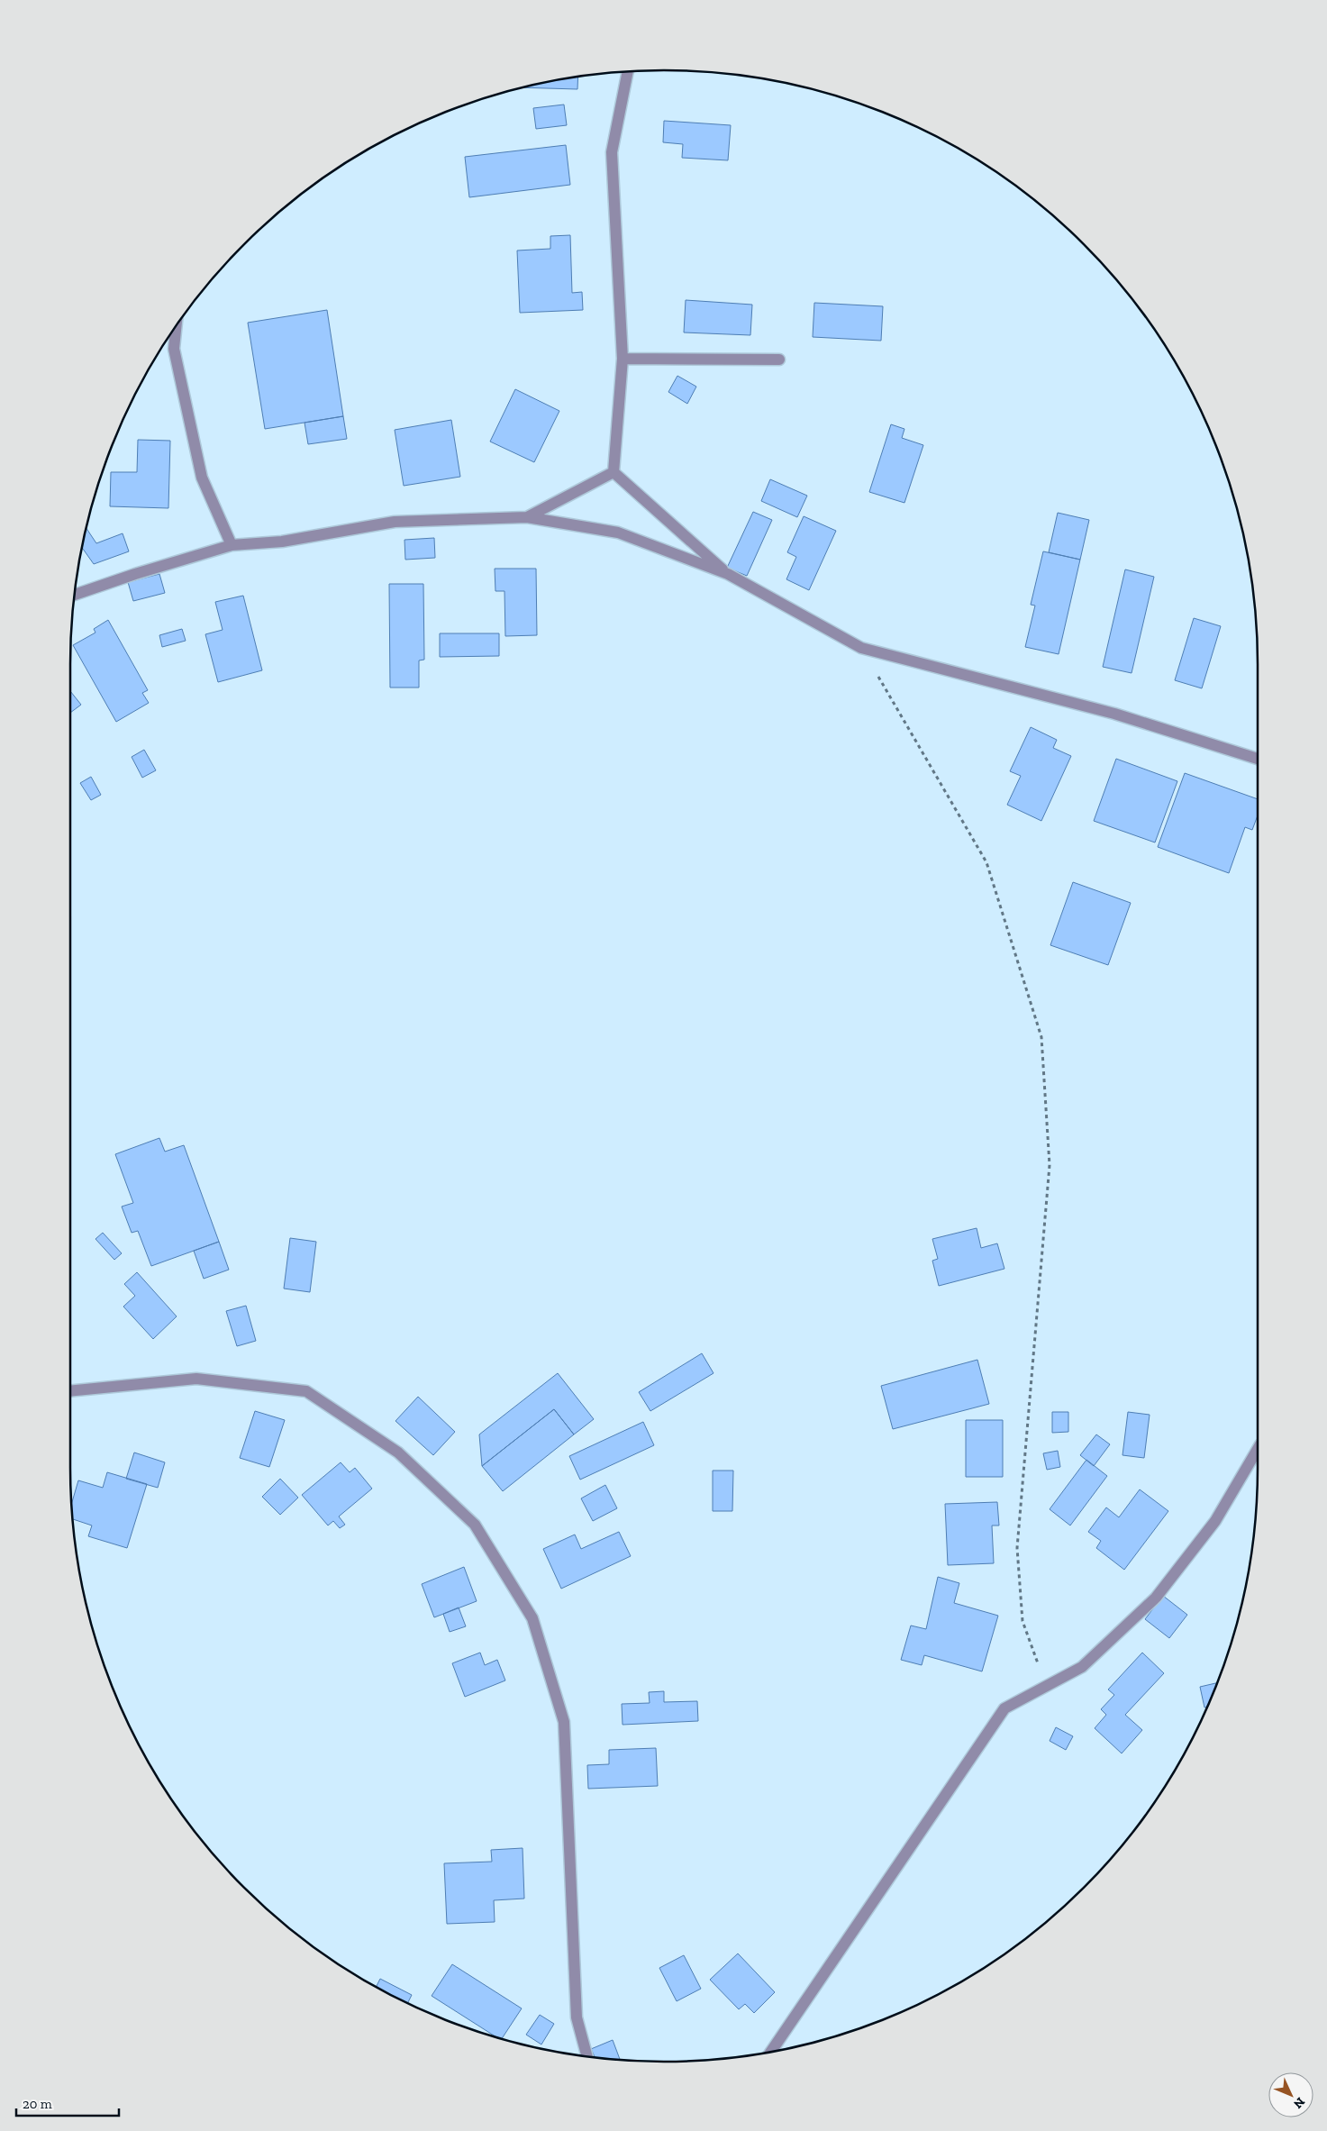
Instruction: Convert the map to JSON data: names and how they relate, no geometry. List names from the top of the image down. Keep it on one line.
{"scale_bar":"20 m","north":"bottom right"}
